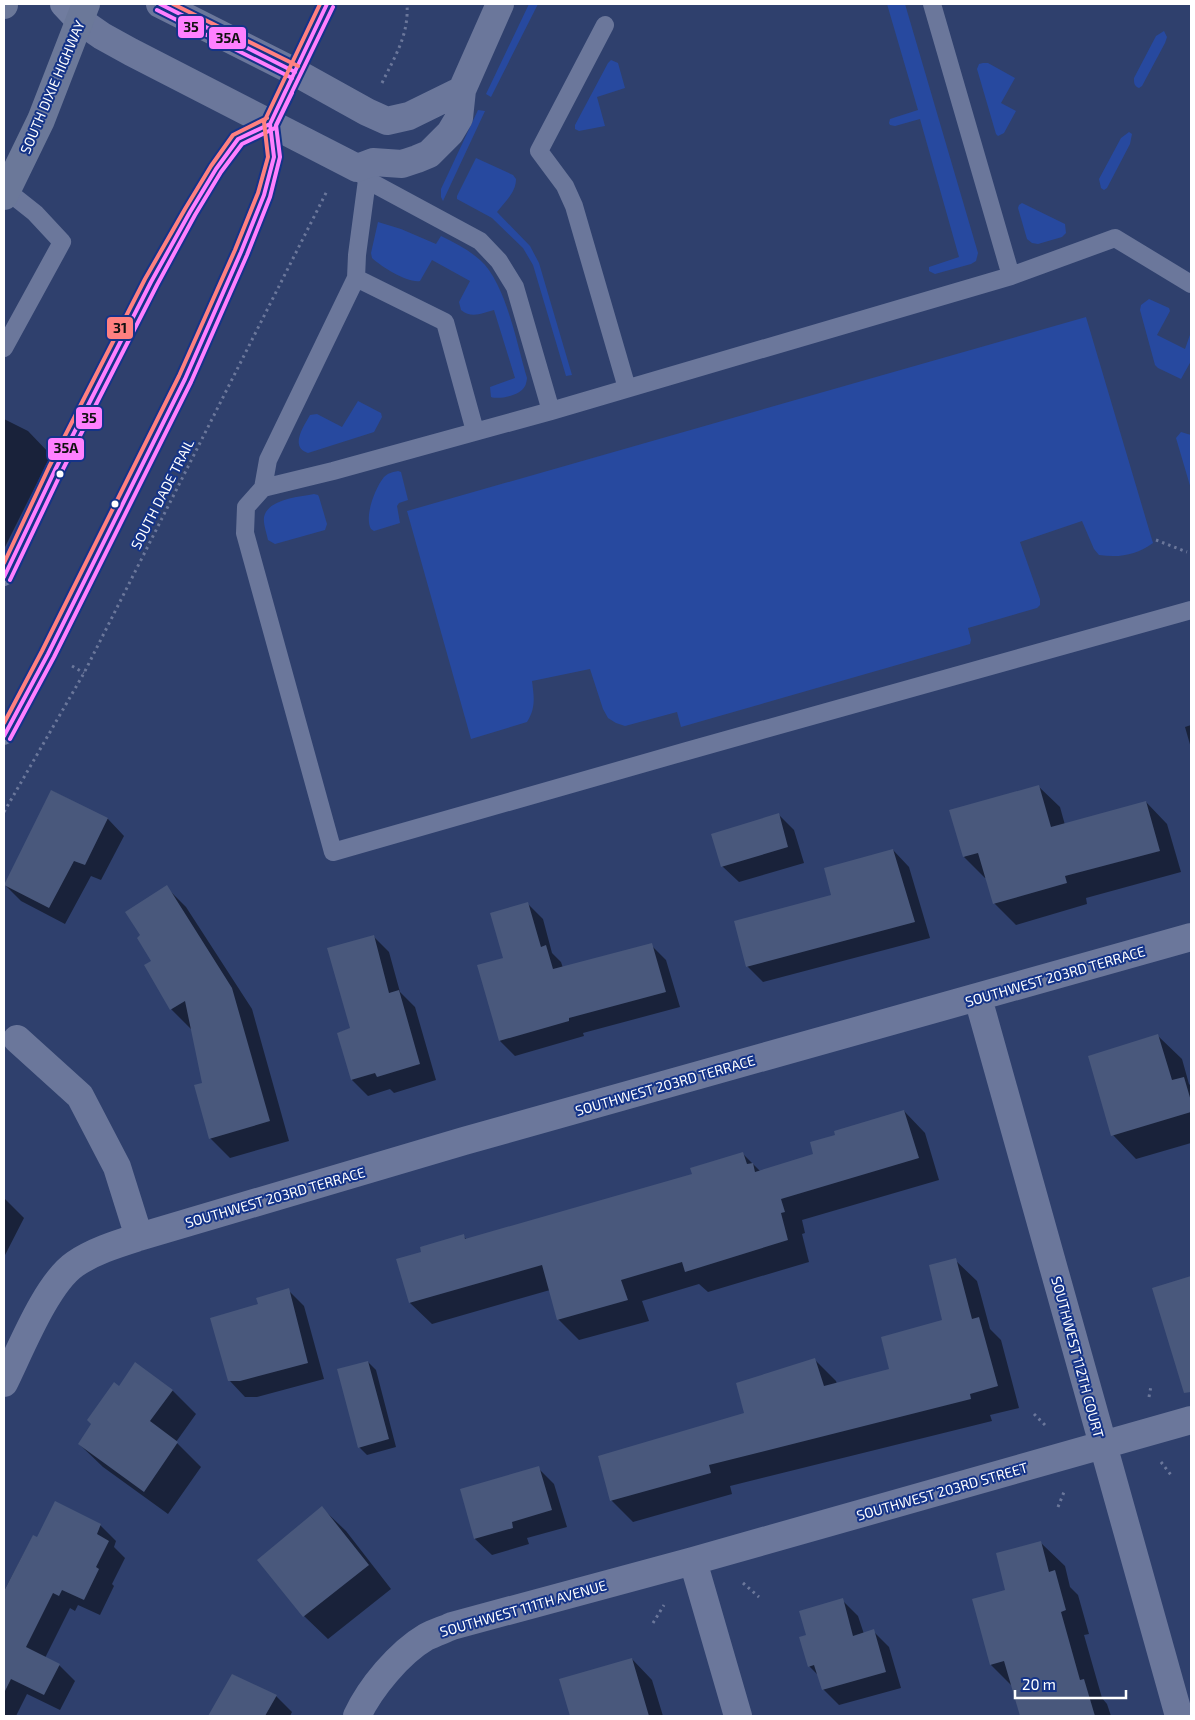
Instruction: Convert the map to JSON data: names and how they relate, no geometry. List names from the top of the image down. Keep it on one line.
{"streets":{"highway":["SOUTH DIXIE HIGHWAY"],"street":["SOUTHWEST 203RD TERRACE","SOUTHWEST 112TH COURT","SOUTHWEST 203RD STREET","SOUTHWEST 111TH AVENUE"],"path":["SOUTH DADE TRAIL"]},"crossings":[["SOUTHWEST 203RD TERRACE","SOUTHWEST 112TH COURT"],["SOUTHWEST 112TH COURT","SOUTHWEST 203RD STREET"],["SOUTHWEST 203RD STREET","SOUTHWEST 111TH AVENUE"]],"lines":["transit line 35A","transit line 31","transit line 35"],"scale_bar":"20 m"}
